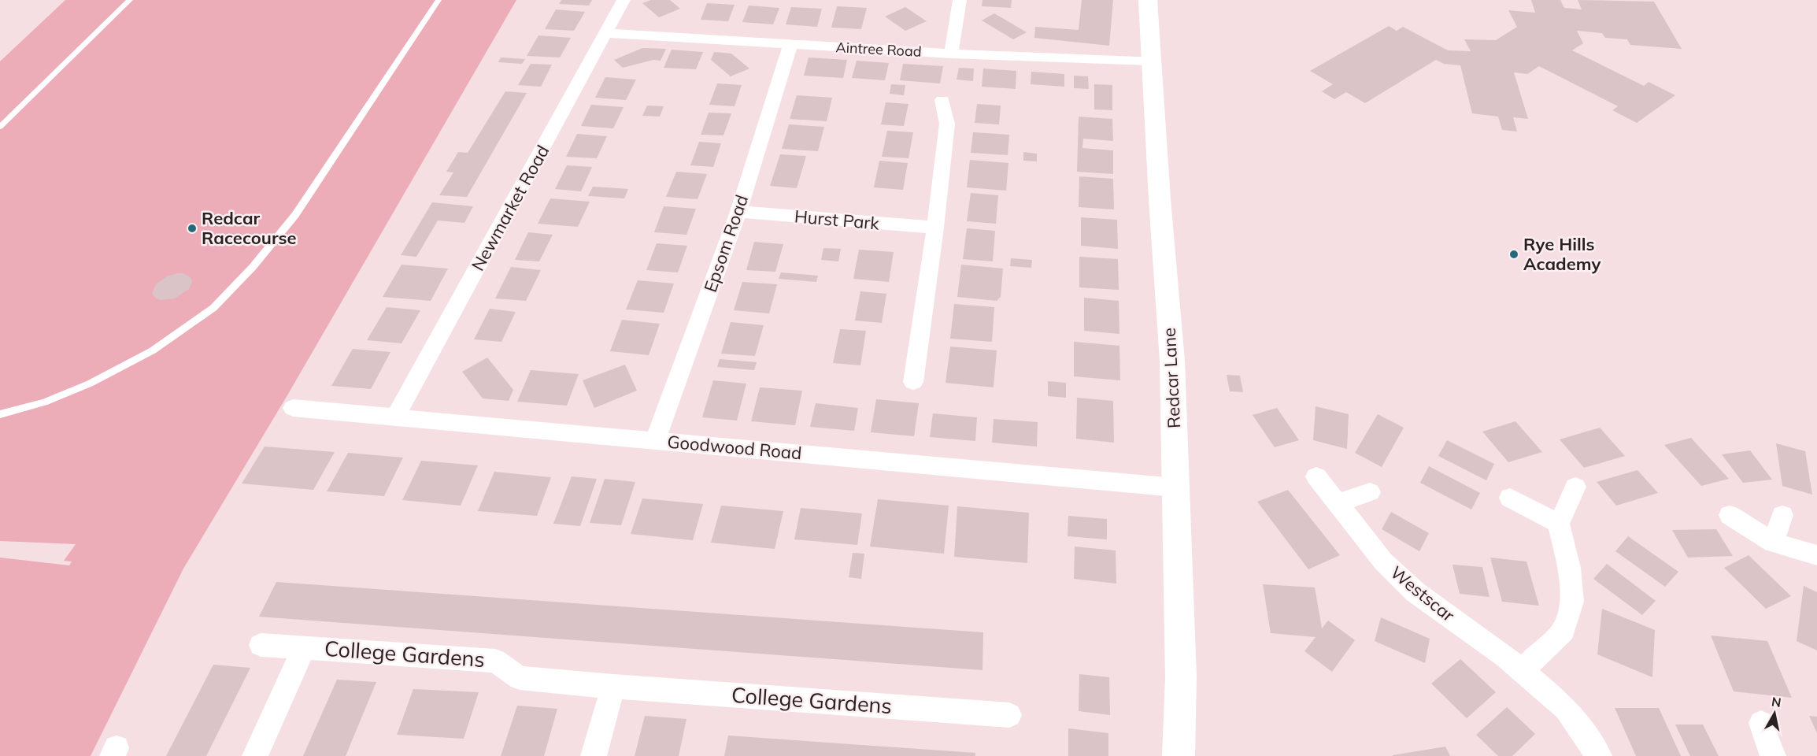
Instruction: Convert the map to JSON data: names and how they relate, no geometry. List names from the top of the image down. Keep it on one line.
{"streets":{"main road":["Redcar Lane"],"street":["Aintree Road","Newmarket Road","Hurst Park","Epsom Road","Goodwood Road","Westscar","College Gardens"]},"crossings":[["Aintree Road","Newmarket Road"],["Aintree Road","Epsom Road"],["Aintree Road","Redcar Lane"],["Newmarket Road","Goodwood Road"],["Hurst Park","Epsom Road"],["Epsom Road","Goodwood Road"],["Redcar Lane","Goodwood Road"]],"places":["Redcar Racecourse","Rye Hills Academy"],"north":"top"}
